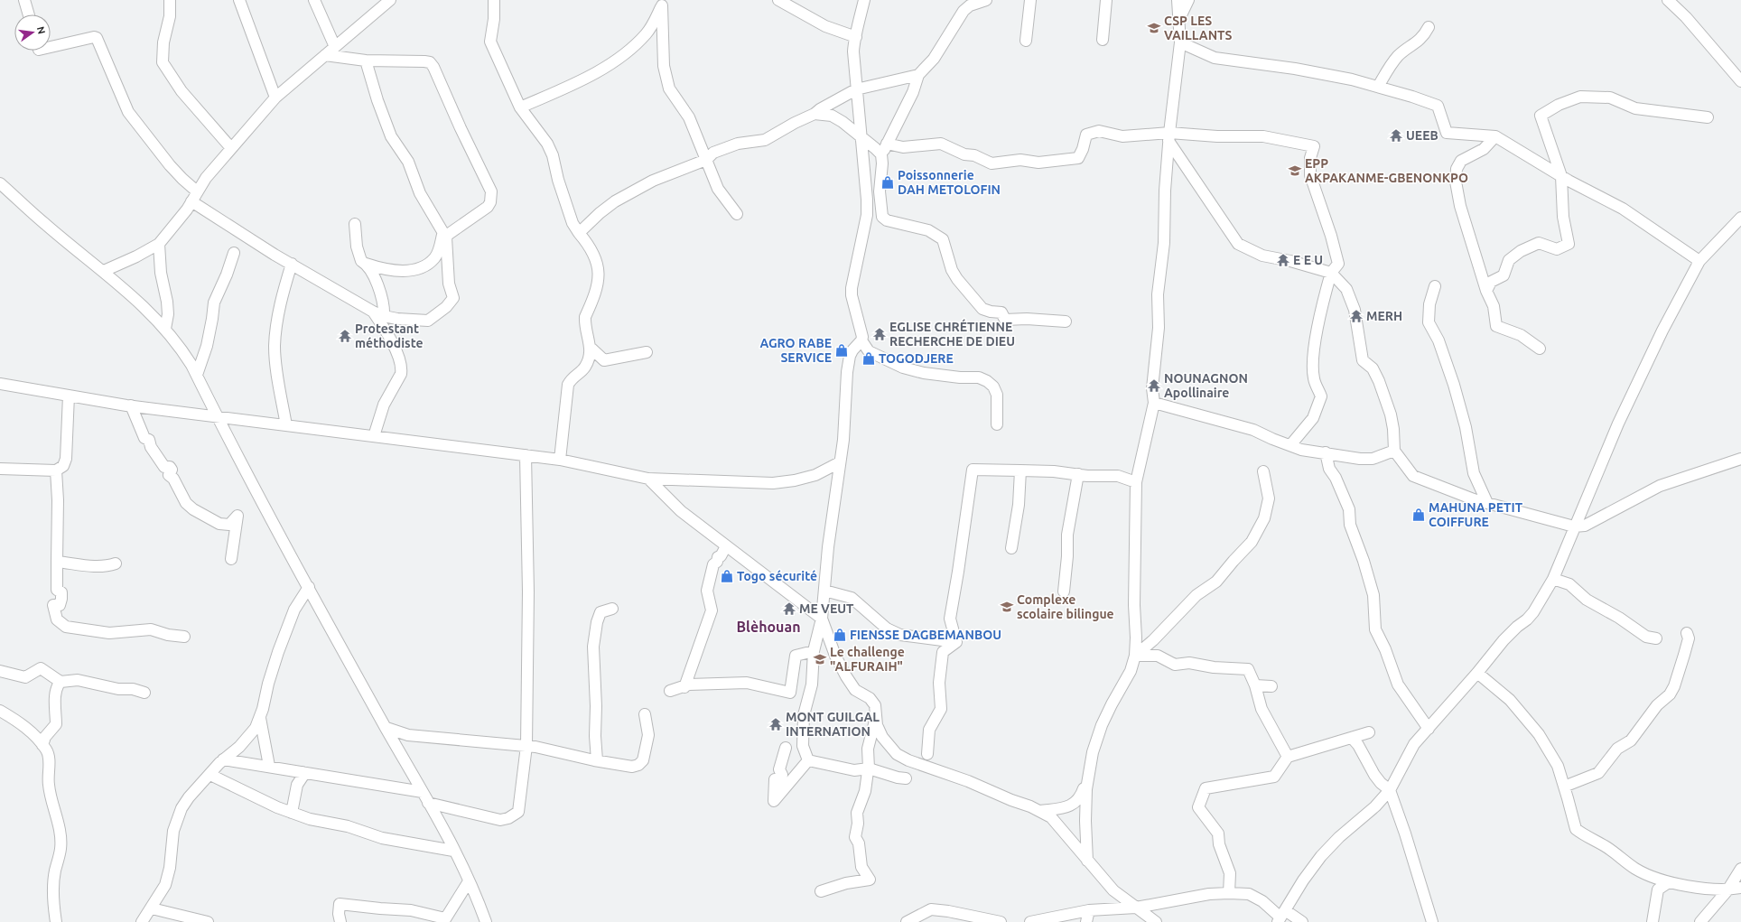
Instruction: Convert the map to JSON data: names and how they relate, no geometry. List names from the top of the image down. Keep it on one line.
{"districts":["Blèhouan"],"places":{"school or university":["CSP LES VAILLANTS","EPP AKPAKANME-GBENONKPO","Complexe scolaire bilingue","Le challenge \"ALFURAIH\""],"temple":["UEEB","E E U","MERH","EGLISE CHRÉTIENNE RECHERCHE DE DIEU","Protestant méthodiste","NOUNAGNON Apollinaire","ME VEUT","MONT GUILGAL INTERNATION"],"shop":["Poissonnerie DAH METOLOFIN","AGRO RABE SERVICE","TOGODJERE","MAHUNA PETIT COIFFURE","Togo sécurité","FIENSSE DAGBEMANBOU"]},"north":"right"}
